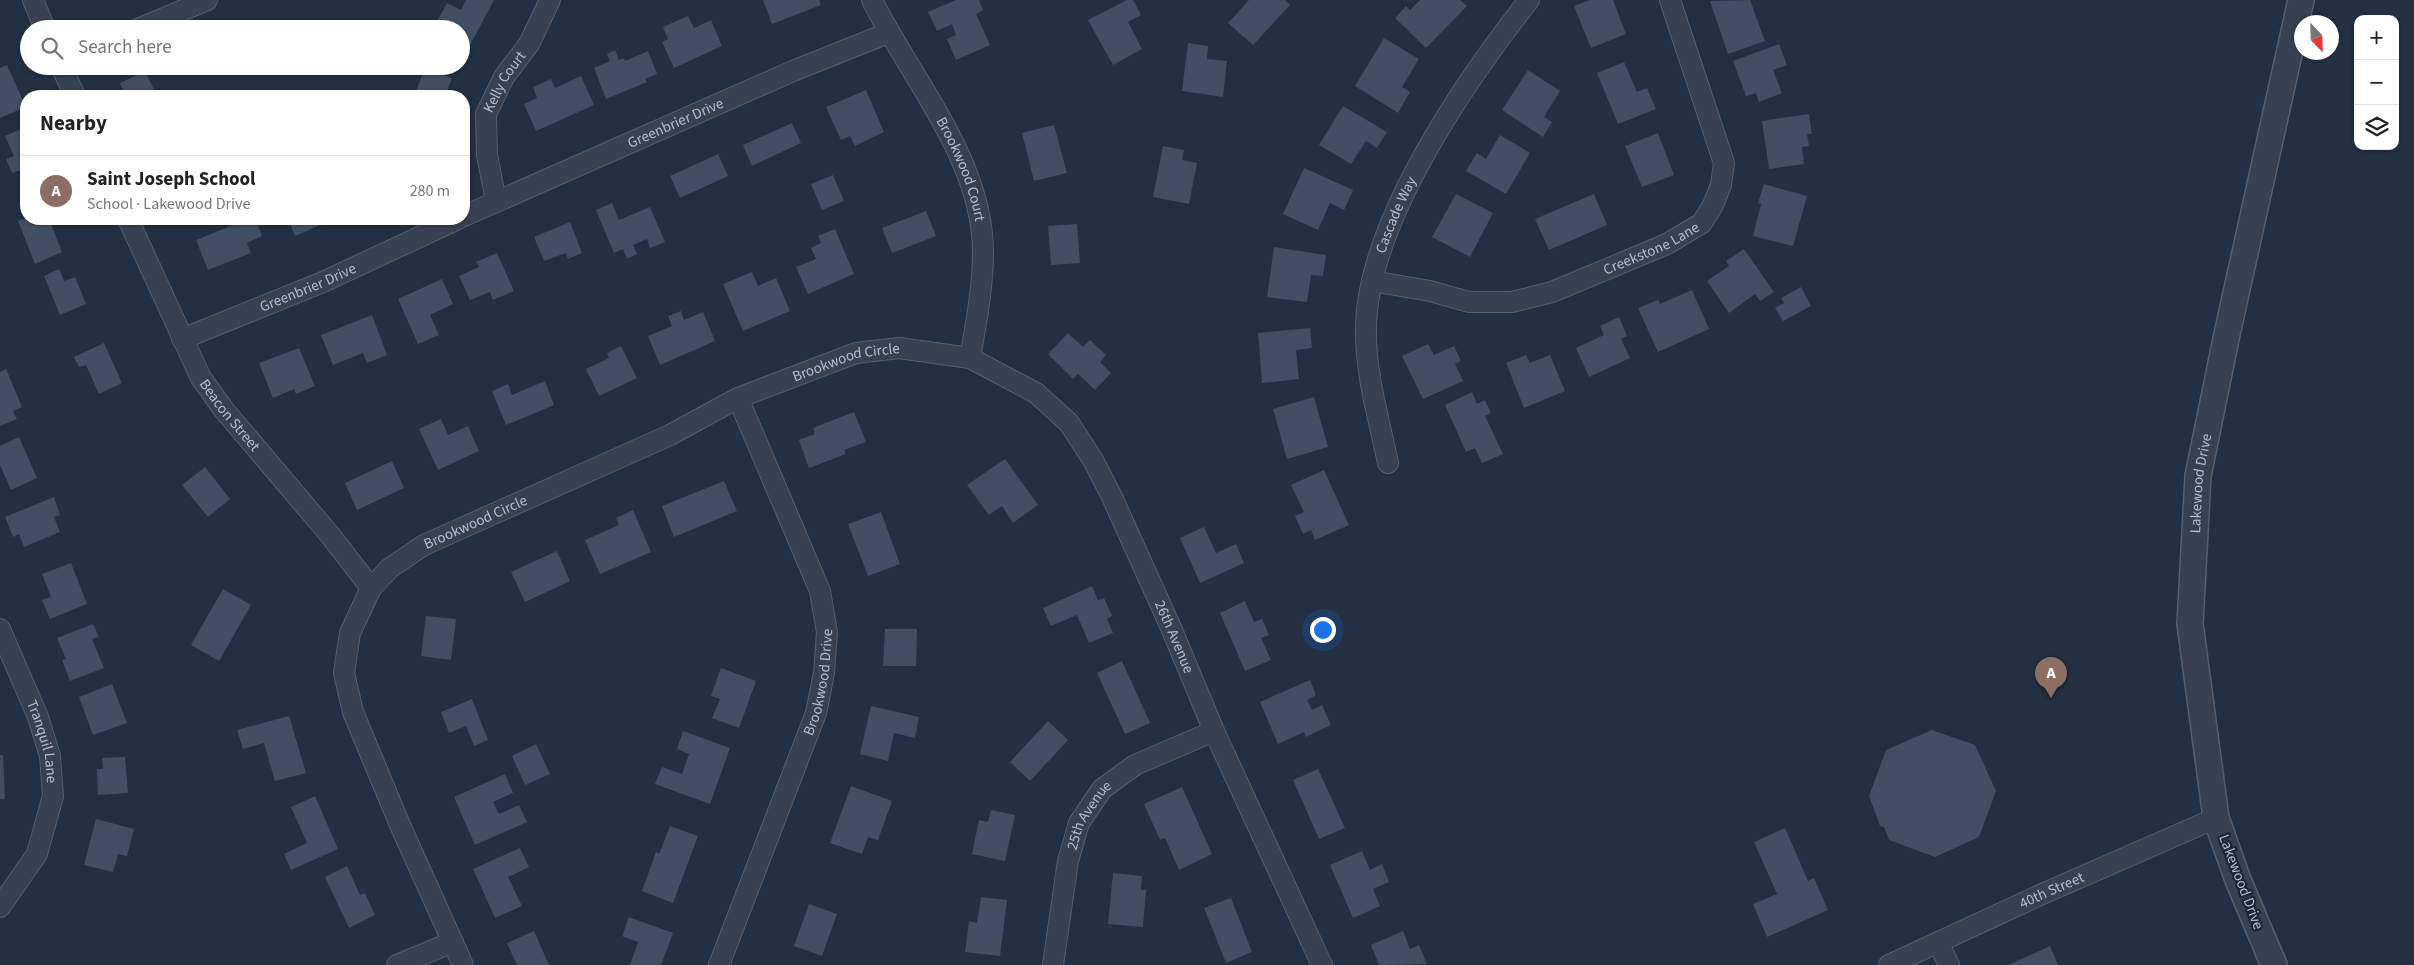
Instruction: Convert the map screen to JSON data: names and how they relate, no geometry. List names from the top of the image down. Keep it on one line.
{"streets":{"street":["Kelly Court","Greenbrier Drive","Brookwood Court","Cascade Way","Creekstone Lane","Brookwood Circle","Beacon Street","Lakewood Drive","26th Avenue","Brookwood Drive","Tranquil Lane","25th Avenue","40th Street"]},"crossings":[["Kelly Court","Greenbrier Drive"],["Greenbrier Drive","Brookwood Court"],["Greenbrier Drive","Beacon Street"],["Brookwood Court","Brookwood Circle"],["Brookwood Court","26th Avenue"],["Cascade Way","Creekstone Lane"],["Brookwood Circle","Beacon Street"],["Brookwood Circle","26th Avenue"],["Brookwood Circle","Brookwood Drive"],["Lakewood Drive","40th Street"],["26th Avenue","25th Avenue"]],"north":"bottom right","page":{"map_buttons":["+","−"],"search":"Search here","heading":"Nearby","list":[{"mark":"A","name":"Saint Joseph School","note":"School · Lakewood Drive","value":"280 m"}],"pins":"A"}}
